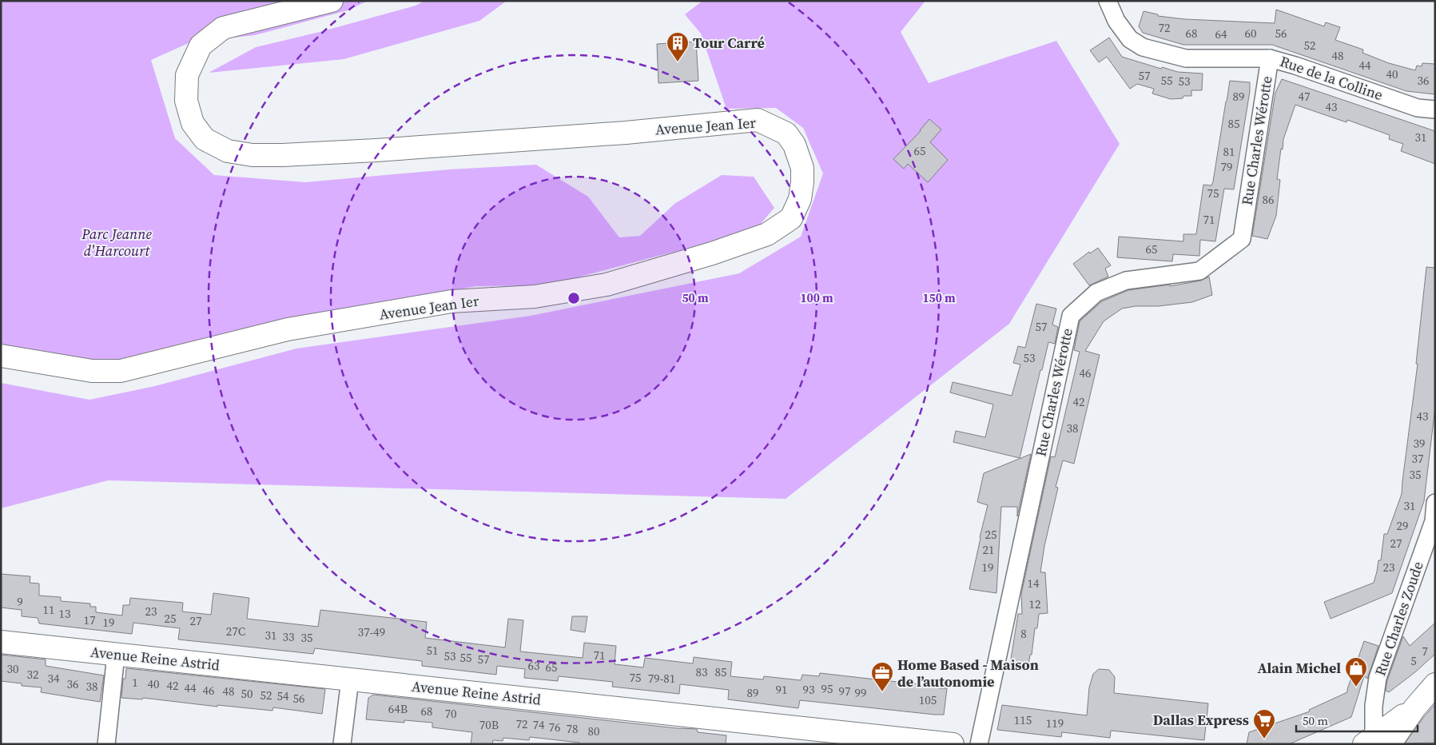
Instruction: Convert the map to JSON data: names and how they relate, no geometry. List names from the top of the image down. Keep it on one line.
{"streets":{"main road":["Avenue Jean Ier","Avenue Reine Astrid"],"street":["Rue de la Colline","Rue Charles Wérotte","Rue Charles Zoude"]},"crossings":[["Rue de la Colline","Rue Charles Wérotte"]],"parks":["Parc Jeanne d'Harcourt"],"places":{"building":["Tour Carré"],"shop":["Alain Michel"],"office":["Home Based - Maison de l’autonomie"],"supermarket":["Dallas Express"]},"house_numbers":["72","68","60","56","64","52","48","44","40","57","55","36","53","89","47","43","85","31","65","81","79","75","86","71","65","57","53","46","42","43","38","39","37","35","31","29","25","27","21","19","23","14","9","12","11","23","13","25","17","27","19","27C","37-49","8","31","33","35","51","7","71","53","55","57","5","63","65","30","83","85","32","75","34","79-81","1","36","40","42","38","44","95","91","93","46","48","97","89","99","50","52","54","56","105","64B","68","70","115","119","72","70B","74","76","78","80"],"scale_bar":"50 m","rings":["50 m","100 m","150 m"]}
